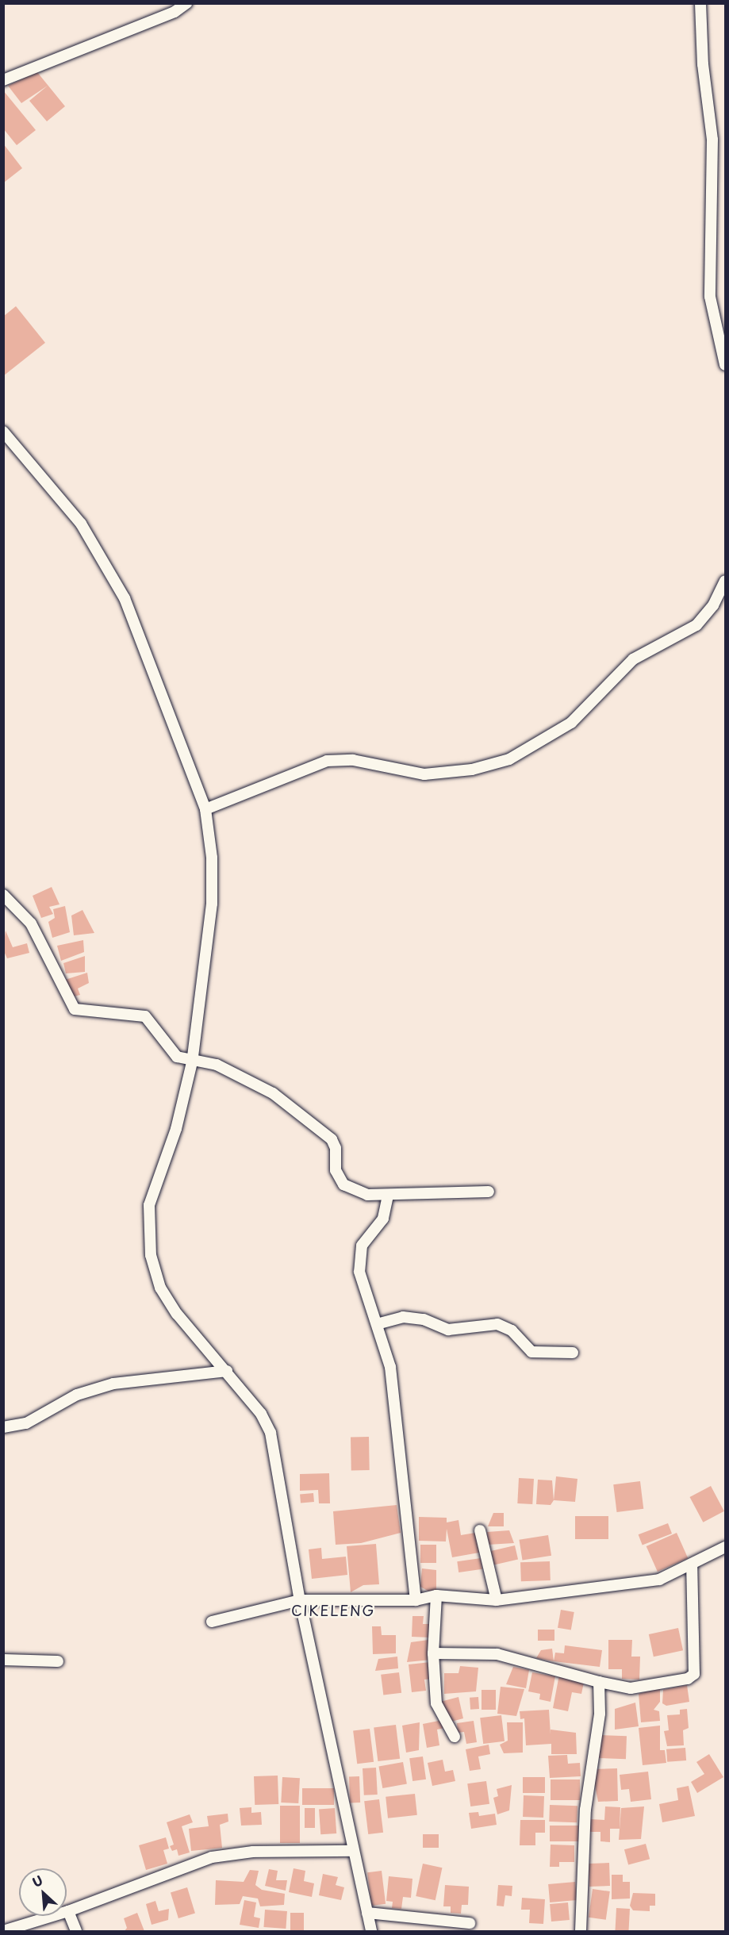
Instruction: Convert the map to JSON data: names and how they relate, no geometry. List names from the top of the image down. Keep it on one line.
{"districts":["CIKELENG"],"north":"top left"}
